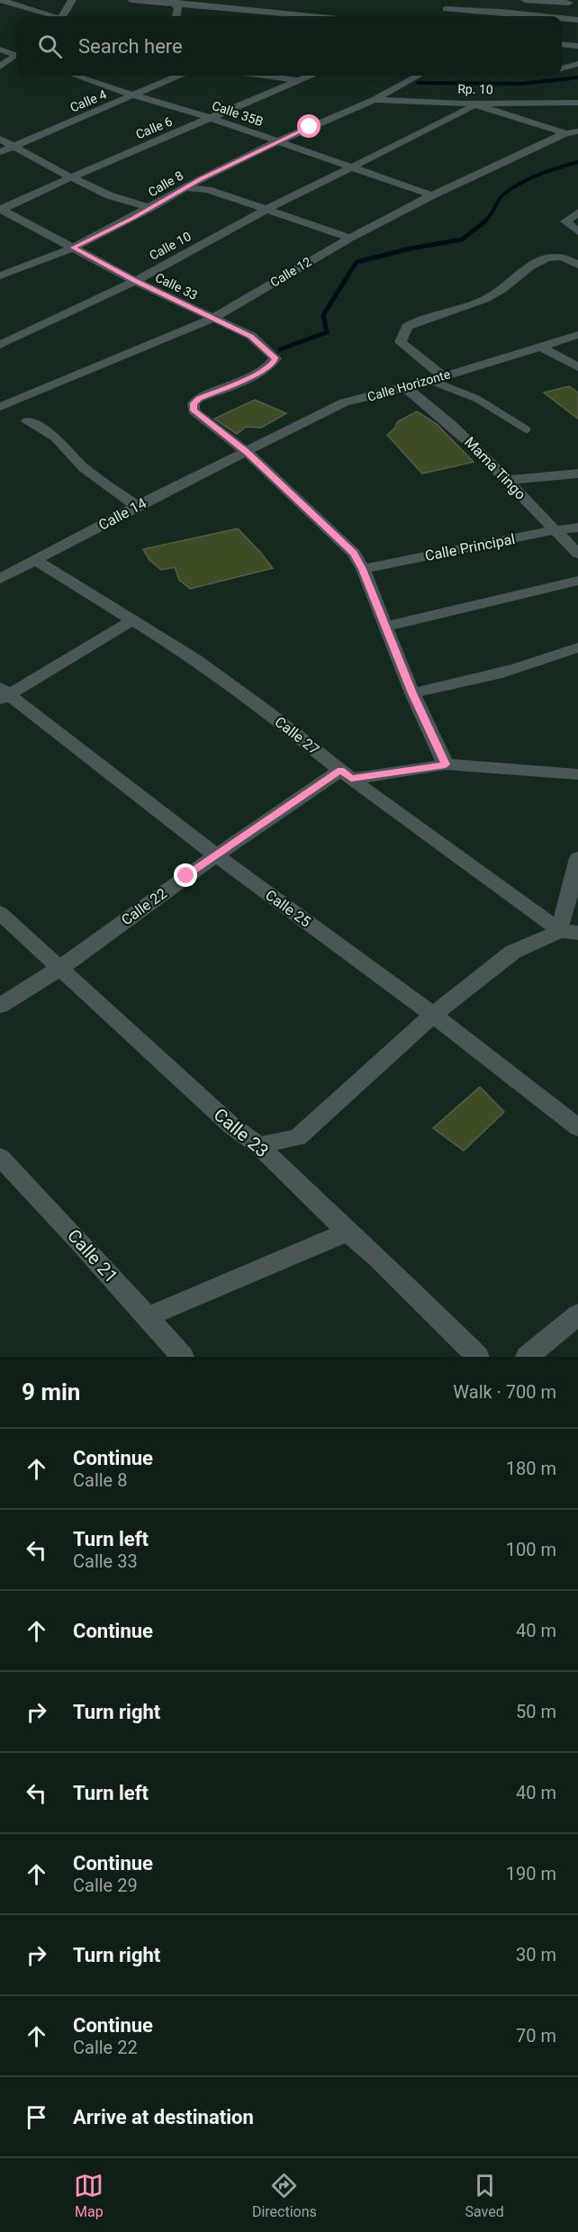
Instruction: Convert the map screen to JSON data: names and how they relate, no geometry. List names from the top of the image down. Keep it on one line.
{"streets":{"street":["Rp. 10","Calle 4","Calle 35B","Calle 6","Calle 8","Calle 10","Calle 12","Calle 33","Calle Horizonte","Mama Tingo","Calle 14","Calle Principal","Calle 27","Calle 22","Calle 25","Calle 23","Calle 21"]},"crossings":[["Rp. 10","Calle 8"],["Rp. 10","Calle 10"],["Calle 4","Calle 35B"],["Calle 35B","Calle 6"],["Calle 35B","Calle 8"],["Calle 35B","Calle 10"],["Calle 35B","Calle 12"],["Calle 6","Calle 33"],["Calle 8","Calle 33"],["Calle 10","Calle 33"],["Calle 12","Calle 33"],["Calle 33","Calle Horizonte"],["Calle 33","Calle 14"],["Calle Horizonte","Mama Tingo"],["Calle Horizonte","Calle 14"],["Mama Tingo","Calle Principal"],["Calle 14","Calle 27"],["Calle 27","Calle 22"],["Calle 22","Calle 25"],["Calle 22","Calle 23"]],"page":{"search":"Search here","heading":["9 min","Walk · 700 m"],"list":[["Continue","Calle 8","180 m"],["Turn left","Calle 33","100 m"],["Continue","40 m"],["Turn right","50 m"],["Turn left","40 m"],["Continue","Calle 29","190 m"],["Turn right","30 m"],["Continue","Calle 22","70 m"],"Arrive at destination"],"nav":["Map","Directions","Saved"]}}
